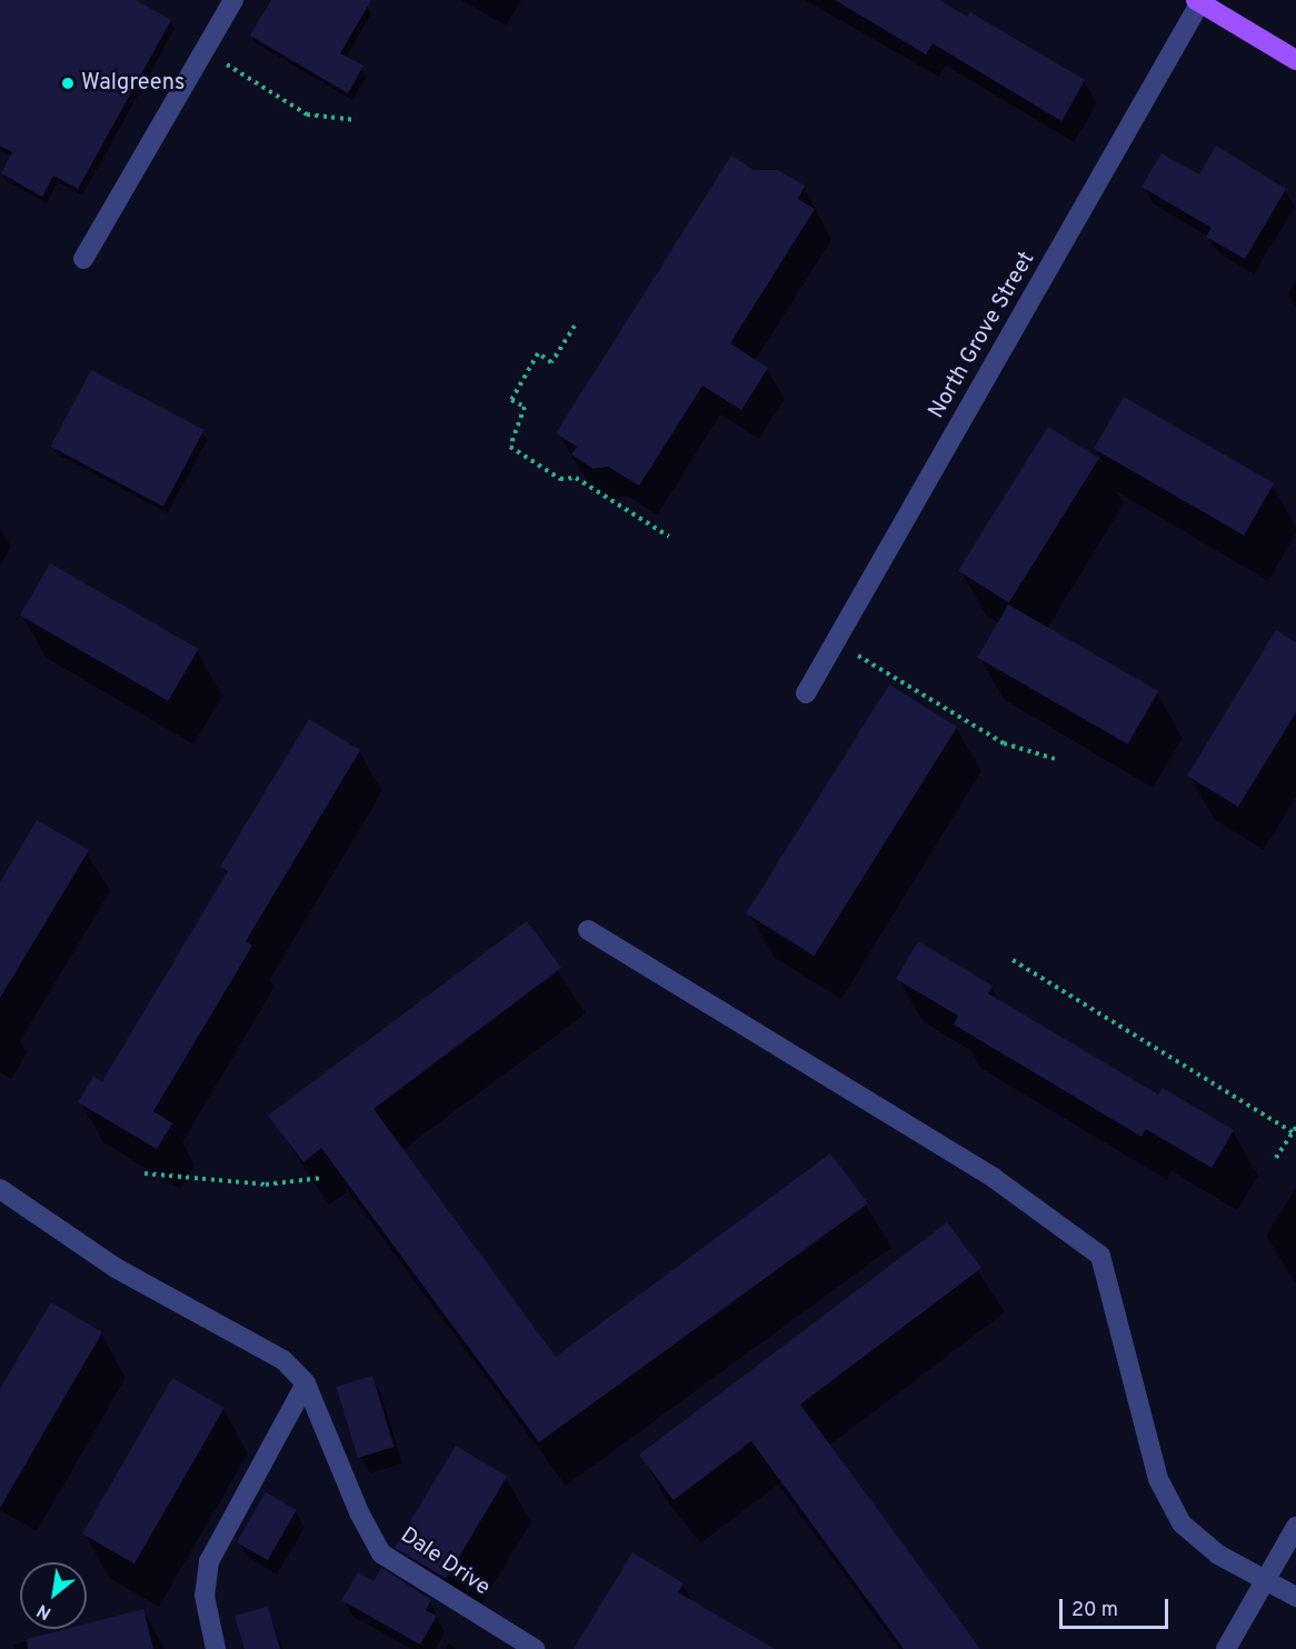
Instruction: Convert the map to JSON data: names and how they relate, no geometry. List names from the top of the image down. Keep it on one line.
{"streets":{"street":["North Grove Street","Dale Drive"]},"places":["Walgreens"],"scale_bar":"20 m","north":"bottom left"}
